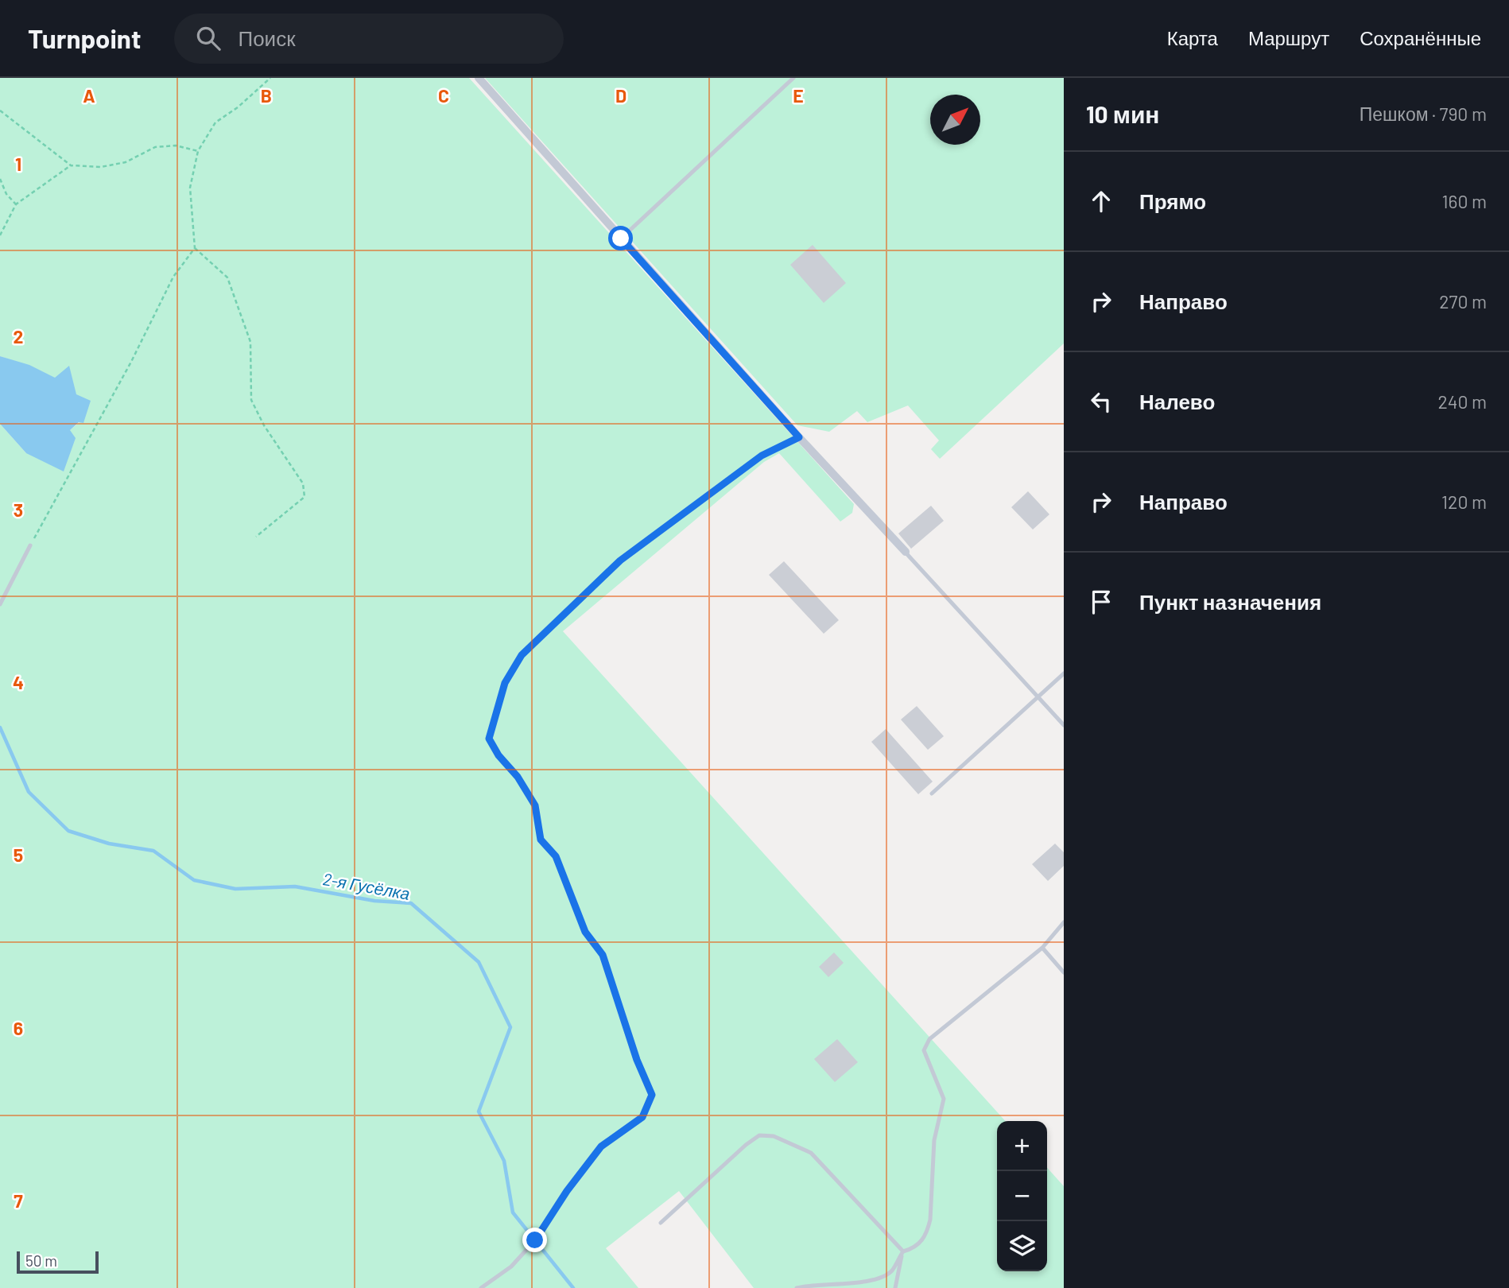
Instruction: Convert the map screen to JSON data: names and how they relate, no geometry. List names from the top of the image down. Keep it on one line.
{"water":["2-я Гусёлка"],"scale_bar":"50 m","north":"top right","page":{"header":"Turnpoint","search":"Поиск","nav":["Карта","Маршрут","Сохранённые"],"heading":["10 мин","Пешком · 790 m"],"list":[["Прямо","160 m"],["Направо","270 m"],["Налево","240 m"],["Направо","120 m"],"Пункт назначения"],"map_buttons":["+","−"],"scale":"50 m"},"grid":{"columns":["A","B","C","D","E"],"rows":["1","2","3","4","5","6","7"]}}
